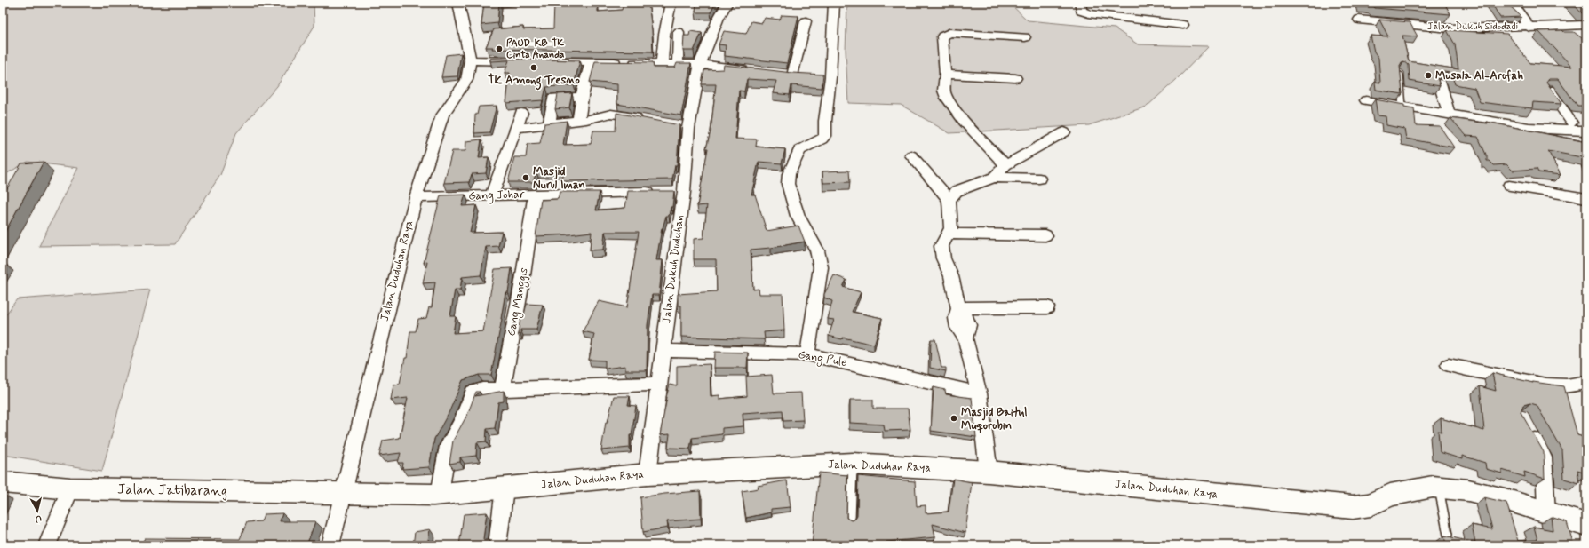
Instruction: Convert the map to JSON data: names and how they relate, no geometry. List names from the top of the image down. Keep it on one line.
{"streets":{"street":["Jalan Dukuh Sidodadi","Gang Johar","Jalan Dukuh Duduhan","Jalan Duduhan Raya","Gang Manggis","Gang Pule","Jalan Jatibarang"]},"crossings":[["Gang Johar","Jalan Dukuh Duduhan"],["Gang Johar","Jalan Duduhan Raya"],["Gang Johar","Gang Manggis"],["Jalan Dukuh Duduhan","Jalan Duduhan Raya"],["Jalan Dukuh Duduhan","Gang Pule"],["Jalan Duduhan Raya","Jalan Jatibarang"]],"places":["PAUD-KB-TK Cinta Ananda","TK Among Tresno","Musala Al-Arofah","Masjid Nurul Iman","Masjid Baitul Muqorobin"],"north":"bottom"}
